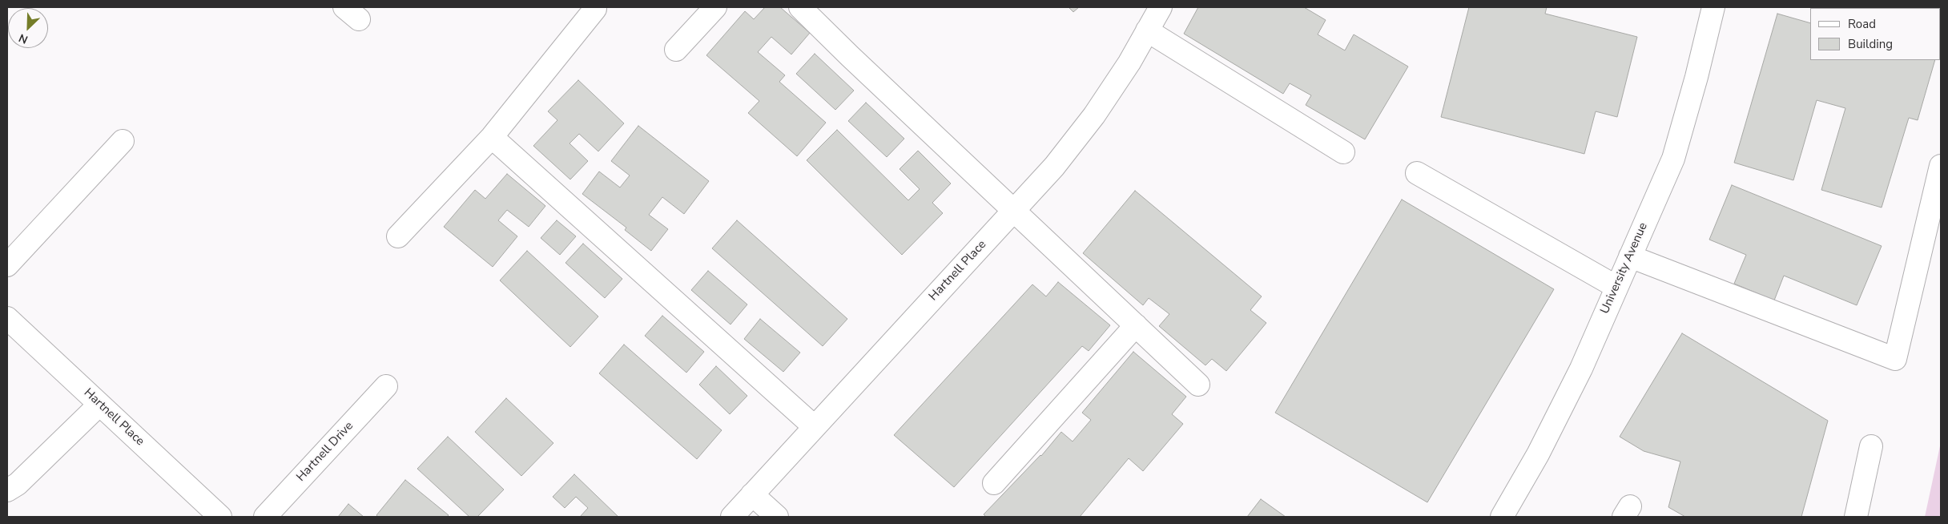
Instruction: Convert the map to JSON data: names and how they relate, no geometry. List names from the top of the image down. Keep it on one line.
{"streets":{"street":["University Avenue","Hartnell Place","Hartnell Drive"]},"legend":["Road","Building"],"north":"bottom left"}
